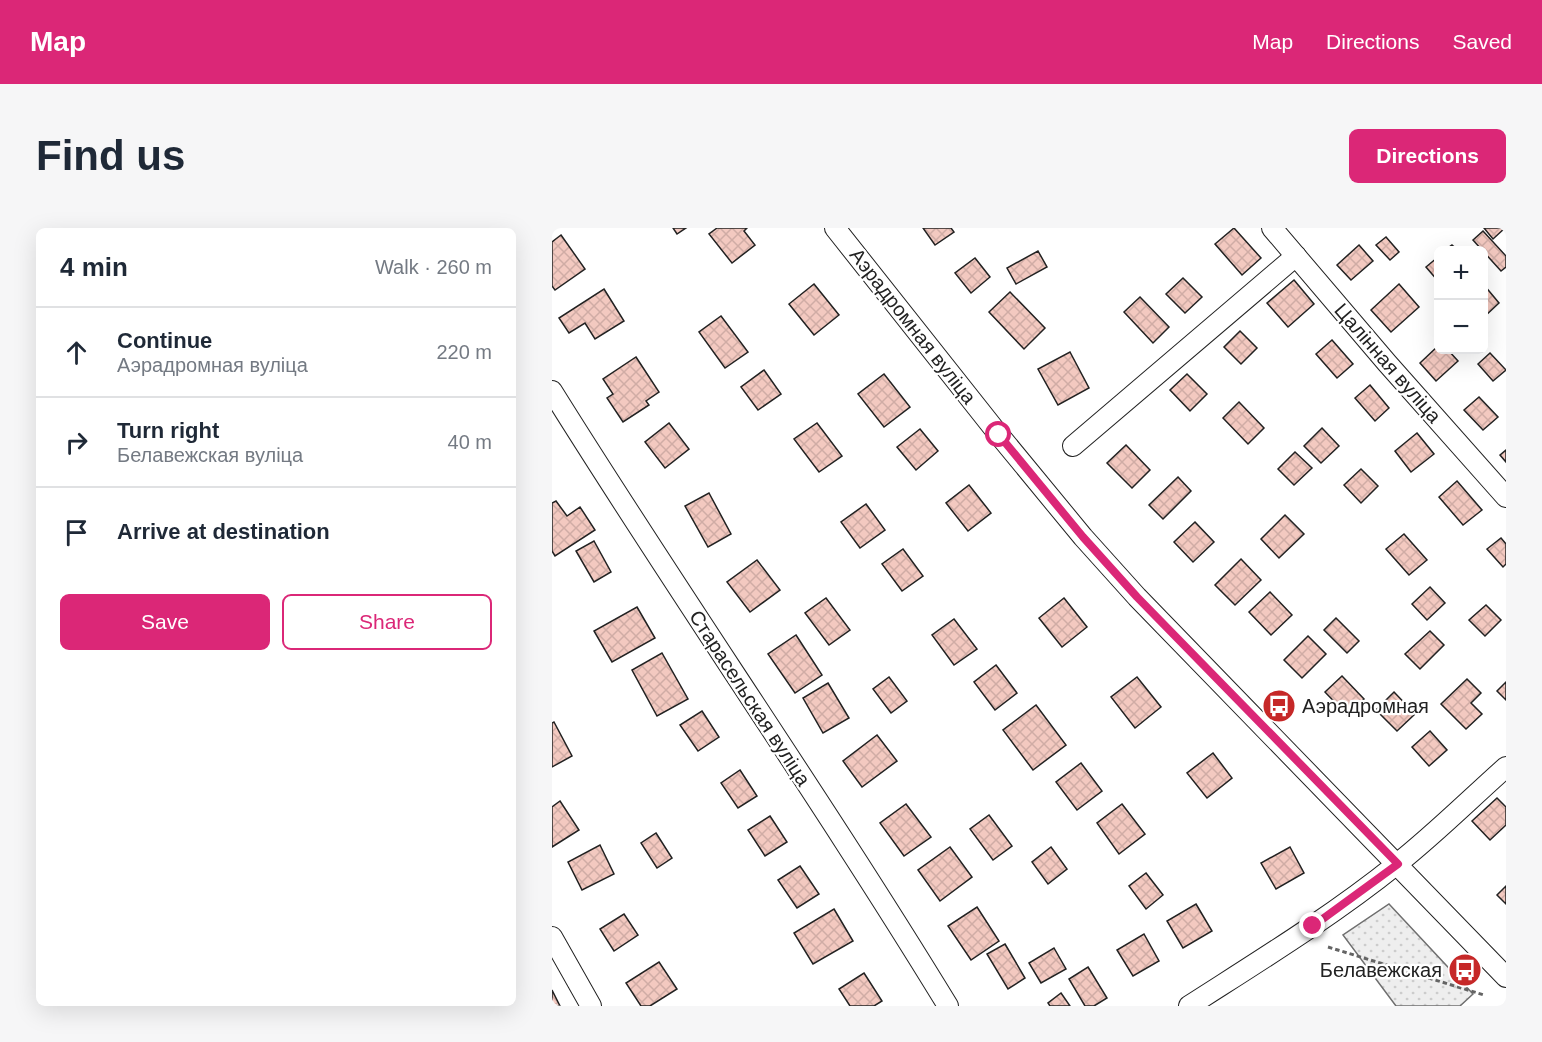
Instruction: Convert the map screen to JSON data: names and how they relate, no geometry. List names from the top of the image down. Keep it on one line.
{"streets":{"street":["Аэрадромная вуліца","Цалінная вуліца","Старасельская вуліца"]},"places":{"bus stop":["Аэрадромная","Белавежская"]},"page":{"header":"Map","nav":["Map","Directions","Saved"],"buttons":["Directions",["Save","Share"]],"title":"Find us","heading":["4 min","Walk · 260 m"],"map_buttons":["+","−"],"list":[["Continue","Аэрадромная вуліца","220 m"],["Turn right","Белавежская вуліца","40 m"],"Arrive at destination"]}}
